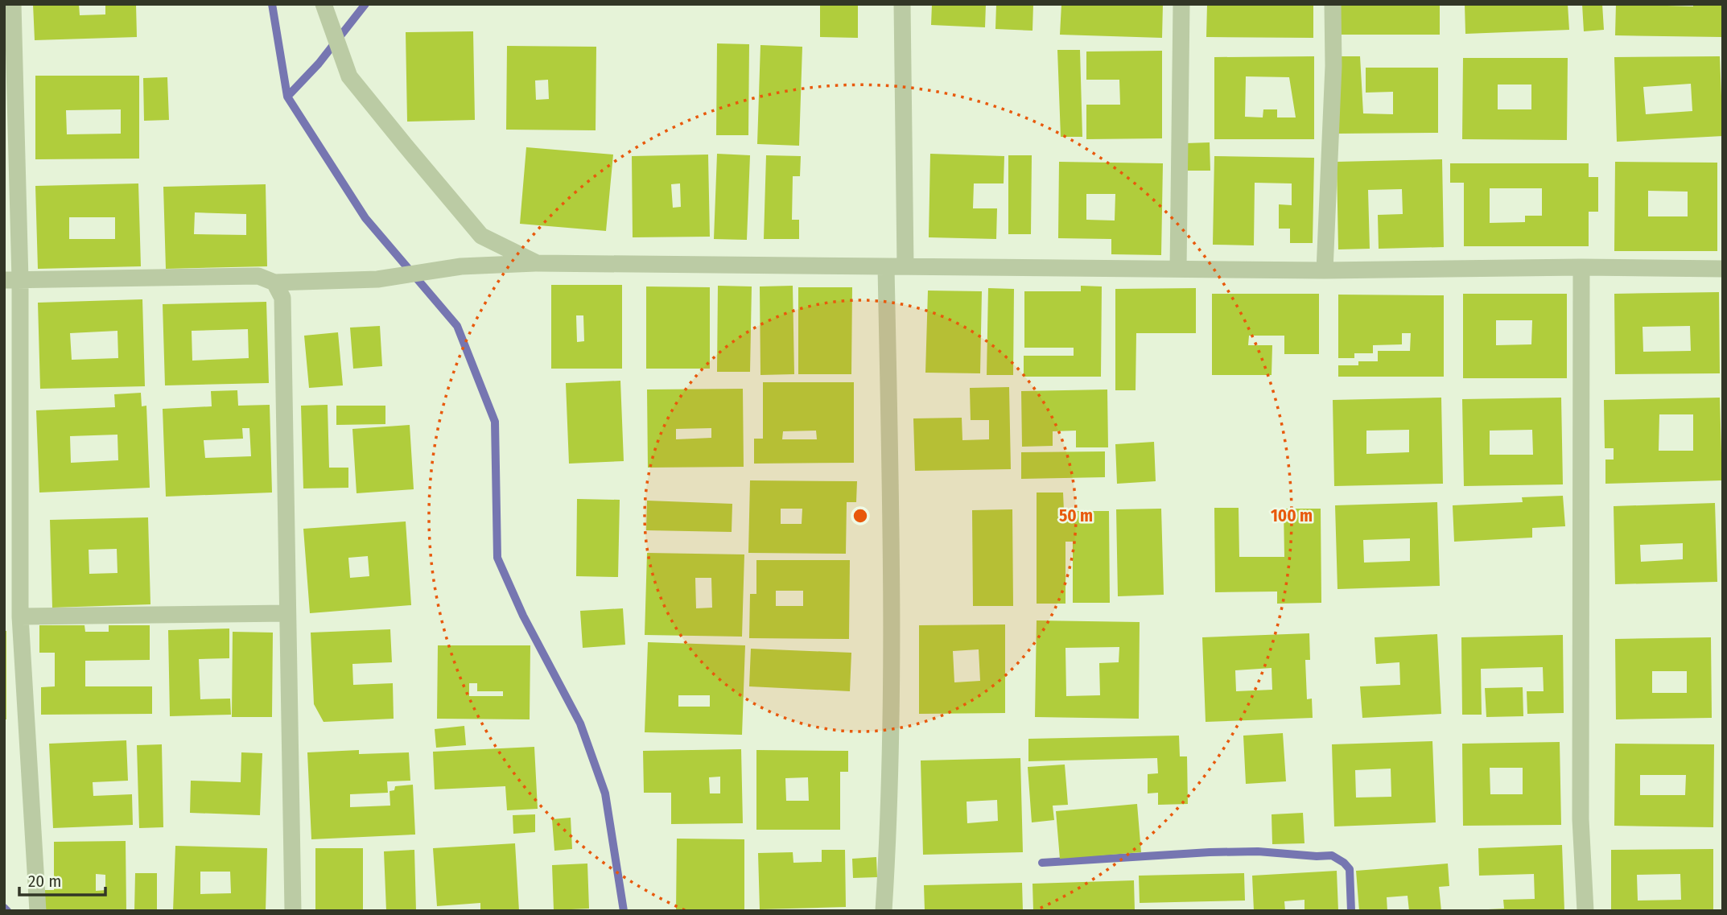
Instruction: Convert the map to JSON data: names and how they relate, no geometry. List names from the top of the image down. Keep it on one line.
{"scale_bar":"20 m","rings":["50 m","100 m"]}
